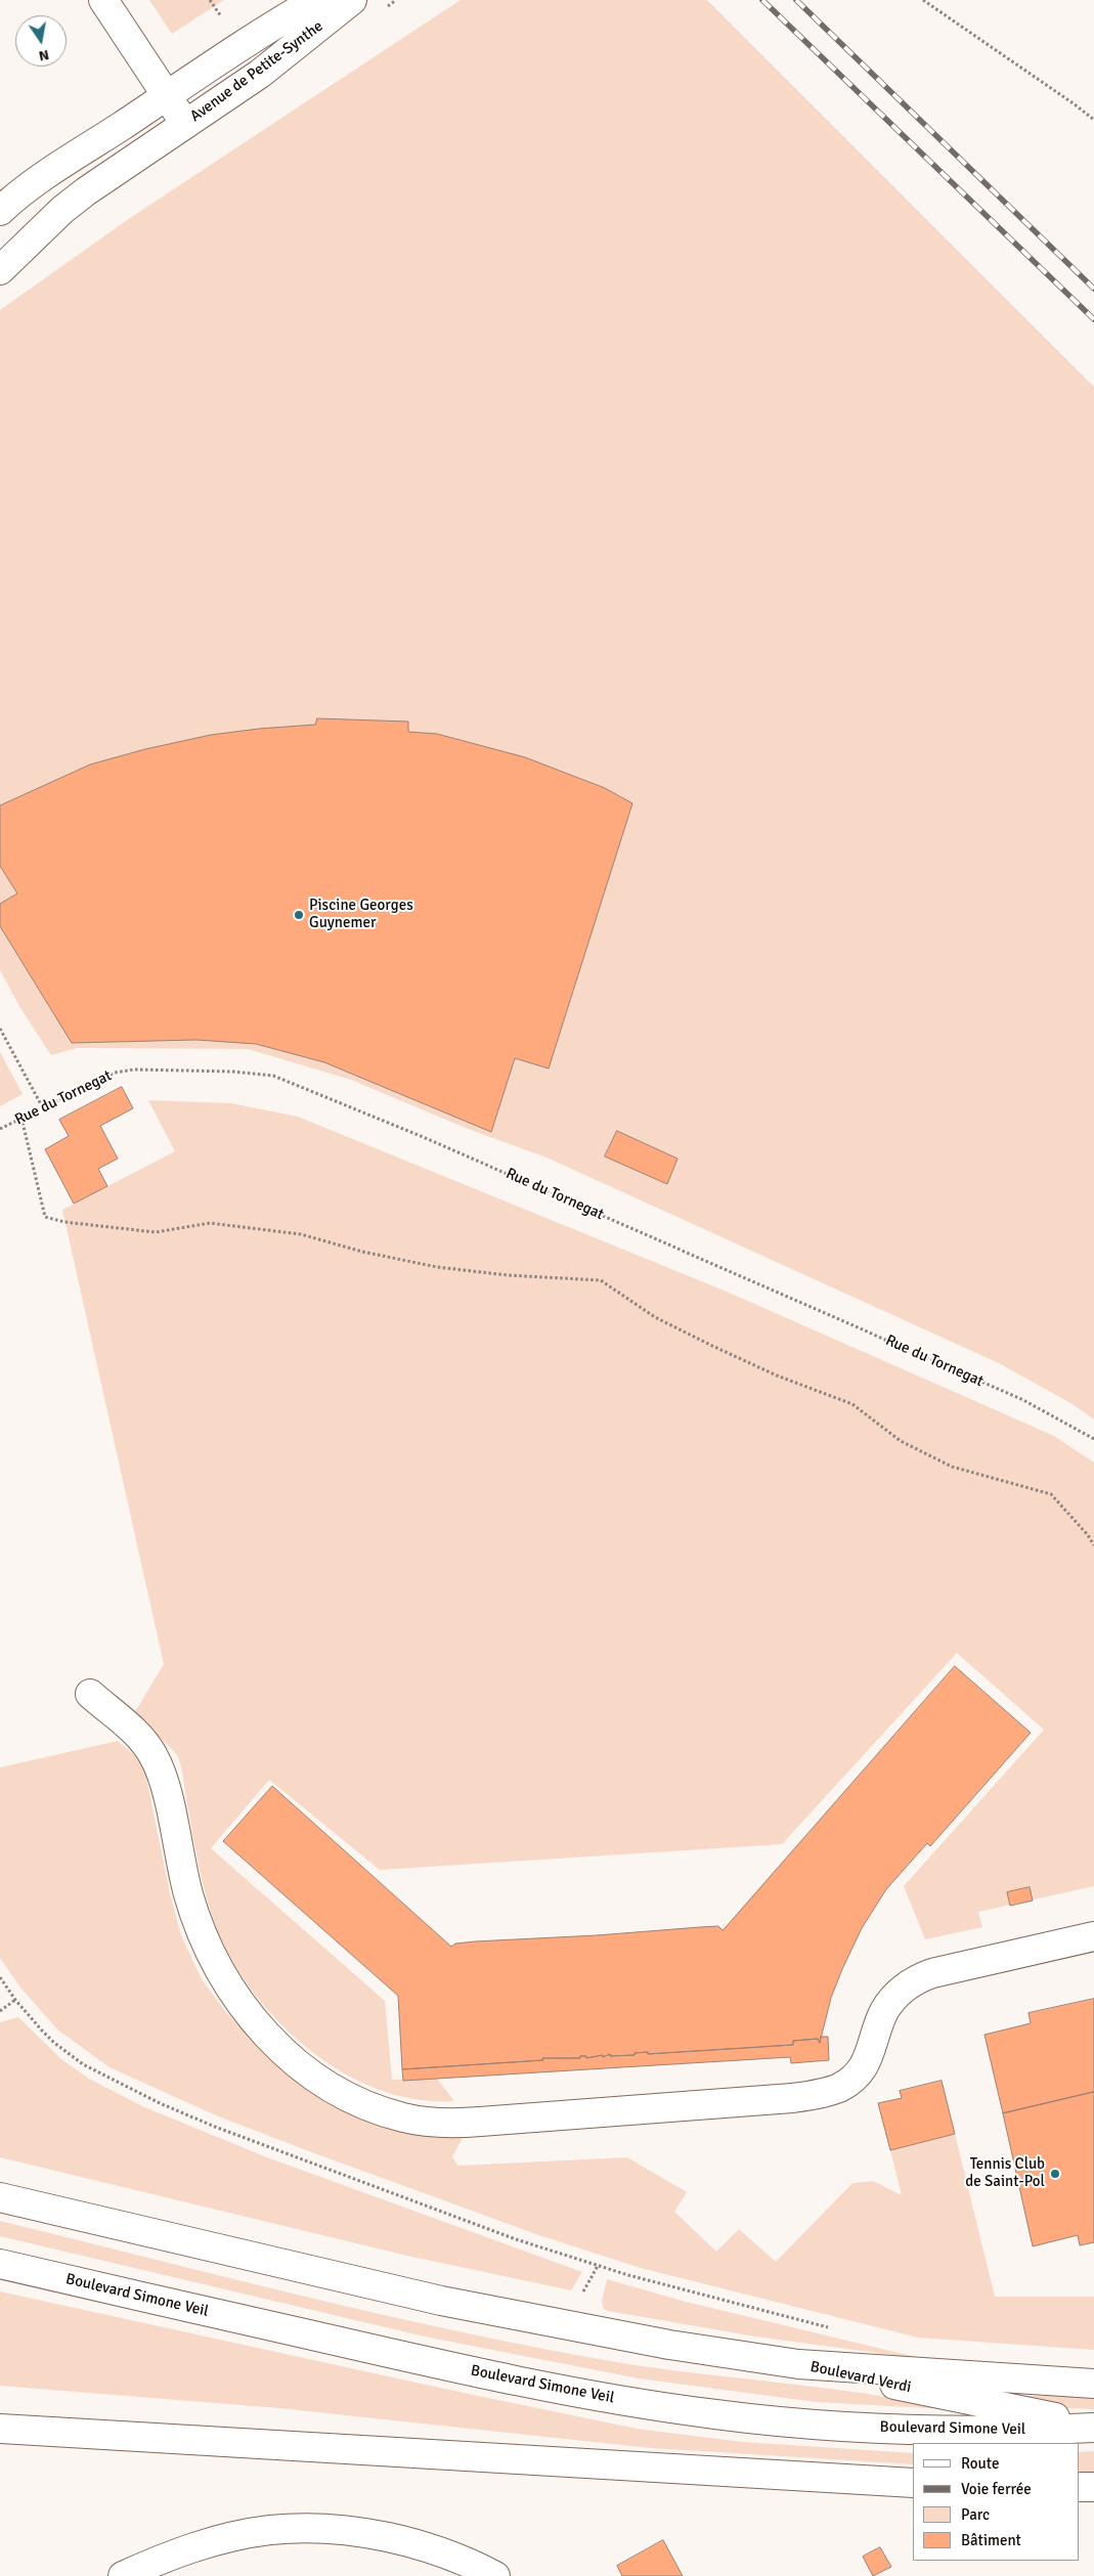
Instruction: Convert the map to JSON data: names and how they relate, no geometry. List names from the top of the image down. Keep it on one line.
{"streets":{"street":["Avenue de Petite-Synthe","Boulevard Simone Veil","Boulevard Verdi"],"path":["Rue du Tornegat"]},"places":["Piscine Georges Guynemer","Tennis Club de Saint-Pol"],"legend":["Route","Voie ferrée","Parc","Bâtiment"],"north":"bottom"}
